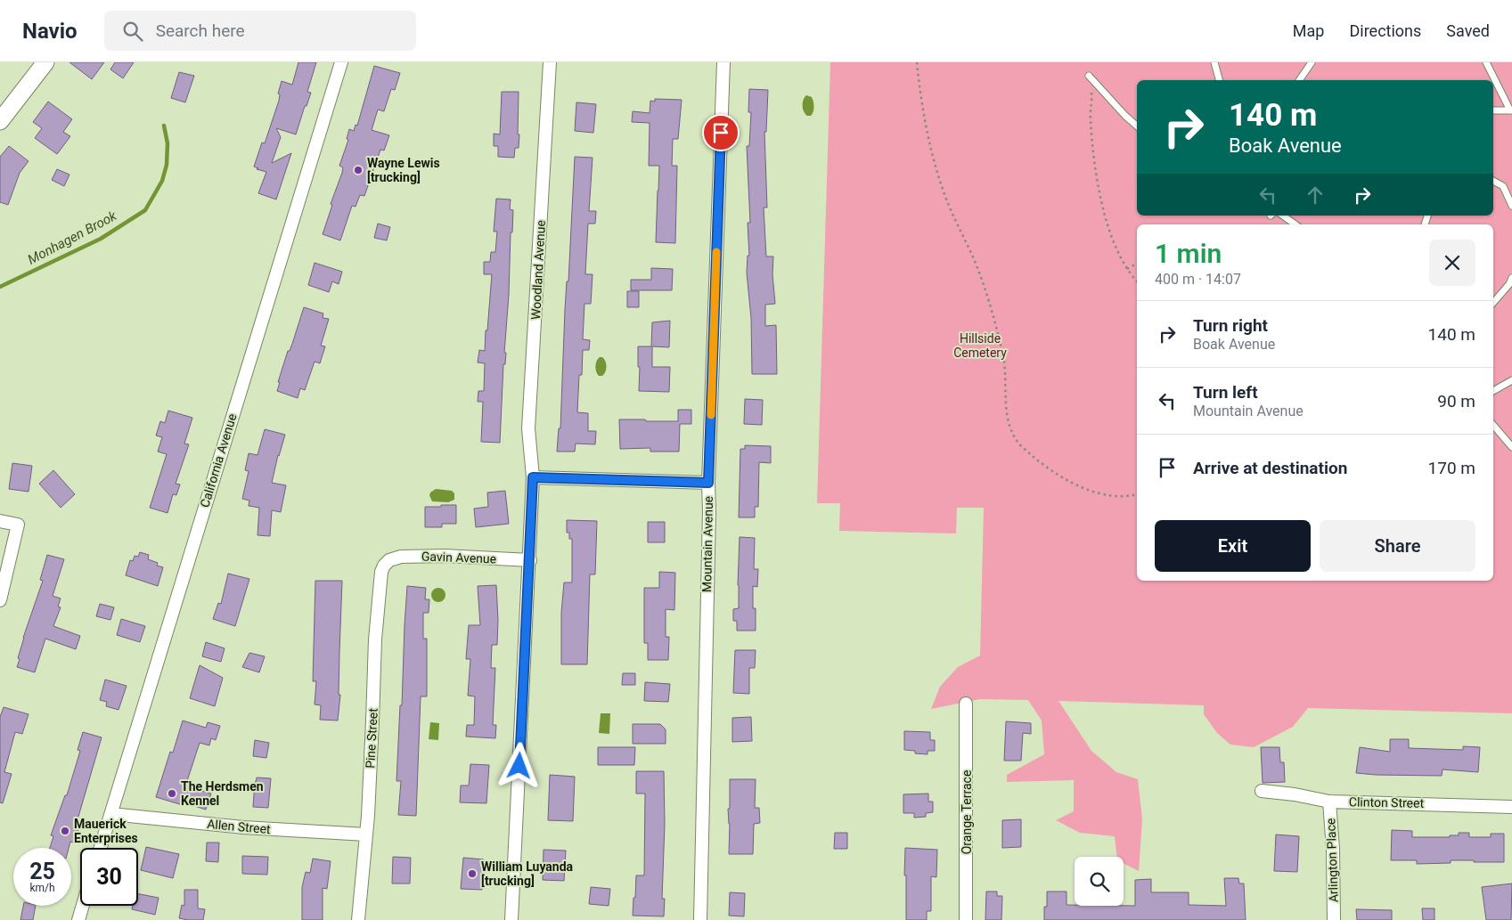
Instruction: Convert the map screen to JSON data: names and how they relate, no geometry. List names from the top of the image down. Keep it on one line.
{"streets":{"street":["Woodland Avenue","California Avenue","Mountain Avenue","Gavin Avenue","Pine Street","Clinton Street","Orange Terrace","Allen Street","Arlington Place"]},"crossings":[["Woodland Avenue","Gavin Avenue"],["California Avenue","Allen Street"],["Gavin Avenue","Pine Street"],["Pine Street","Allen Street"],["Clinton Street","Arlington Place"]],"water":["Monhagen Brook"],"parks":["Hillside Cemetery"],"places":["Wayne Lewis [trucking]","The Herdsmen Kennel","Mauerick Enterprises","William Luyanda [trucking]"],"page":{"header":"Navio","search":"Search here","nav":["Map","Directions","Saved"],"turn":["140 m","Boak Avenue"],"heading":["1 min","400 m · 14:07"],"list":[{"name":"Turn right","note":"Boak Avenue","value":"140 m"},{"name":"Turn left","note":"Mountain Avenue","value":"90 m"},{"name":"Arrive at destination","value":"170 m"}],"buttons":["Exit","Share"],"speed":"25 km/h","limit":"30"}}
